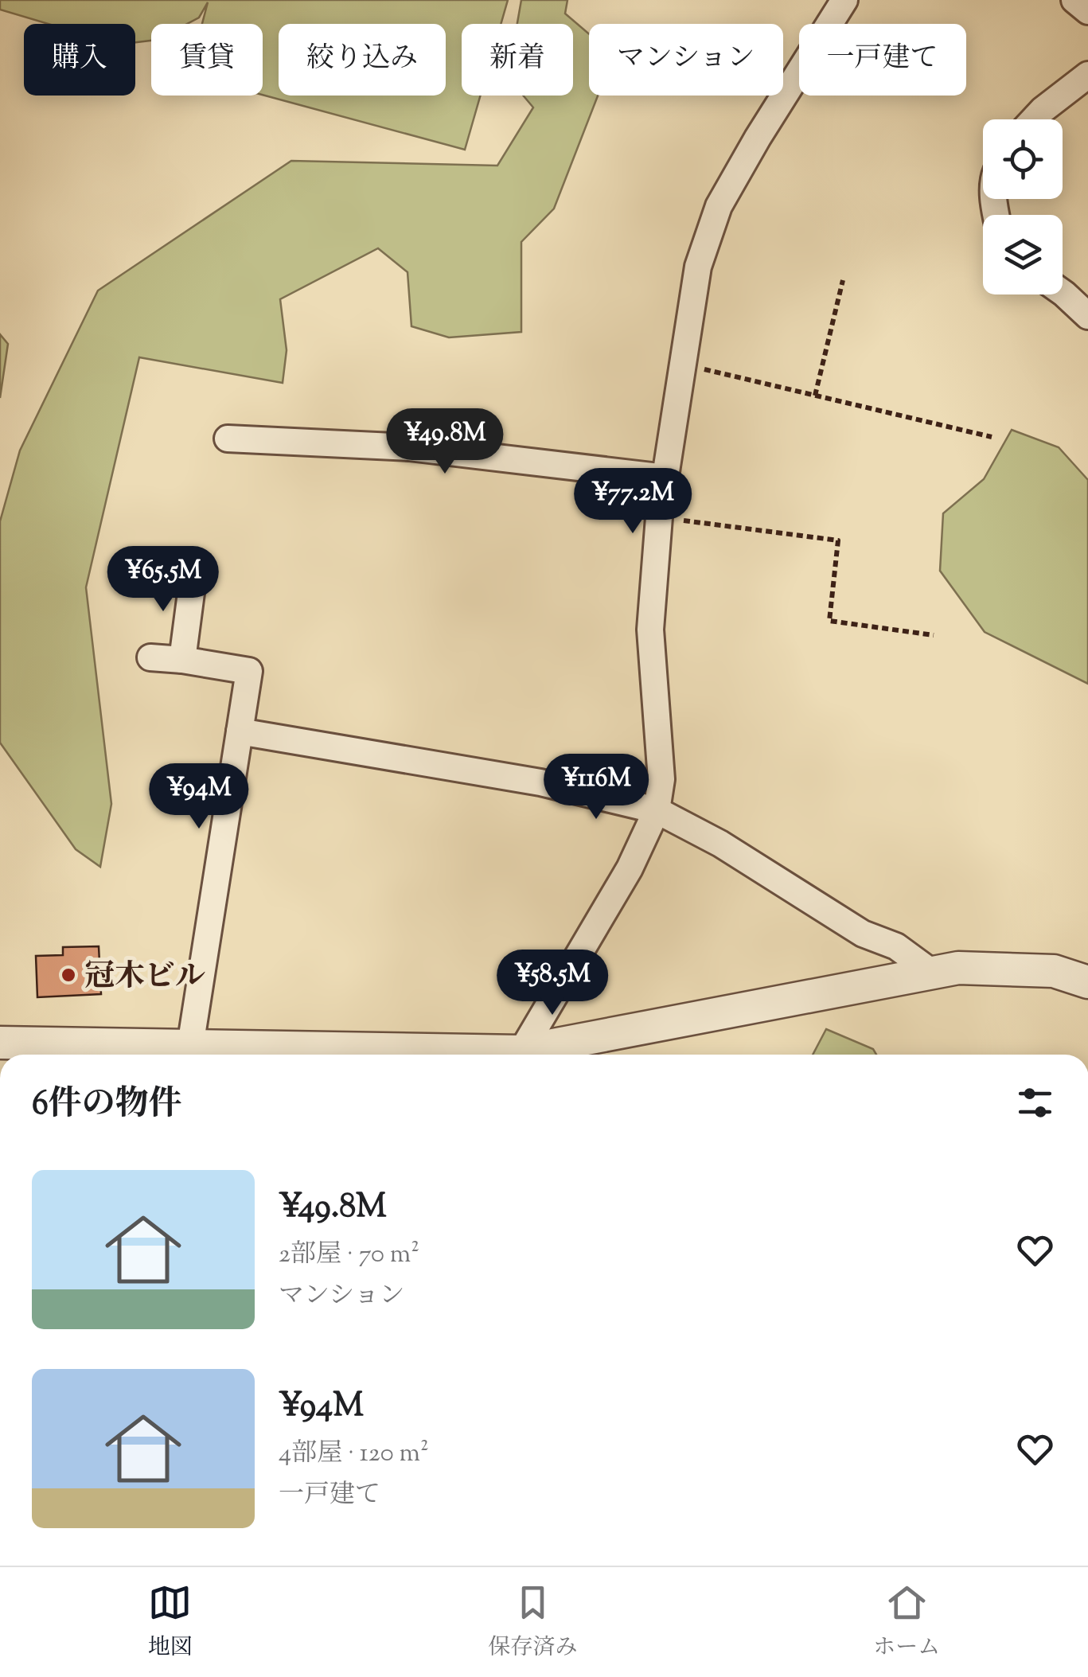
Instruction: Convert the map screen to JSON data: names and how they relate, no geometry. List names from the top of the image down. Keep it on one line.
{"places":["冠木ビル"],"page":{"chip":["購入","賃貸","絞り込み","新着","マンション","一戸建て"],"price":["¥49.8M","¥77.2M","¥65.5M","¥116M","¥94M","¥58.5M"],"heading":"6件の物件","list":[{"name":"¥49.8M","note":"2部屋 · 70 m² · マンション"},{"name":"¥94M","note":"4部屋 · 120 m² · 一戸建て"}],"tabs":["地図","保存済み","ホーム"]}}
